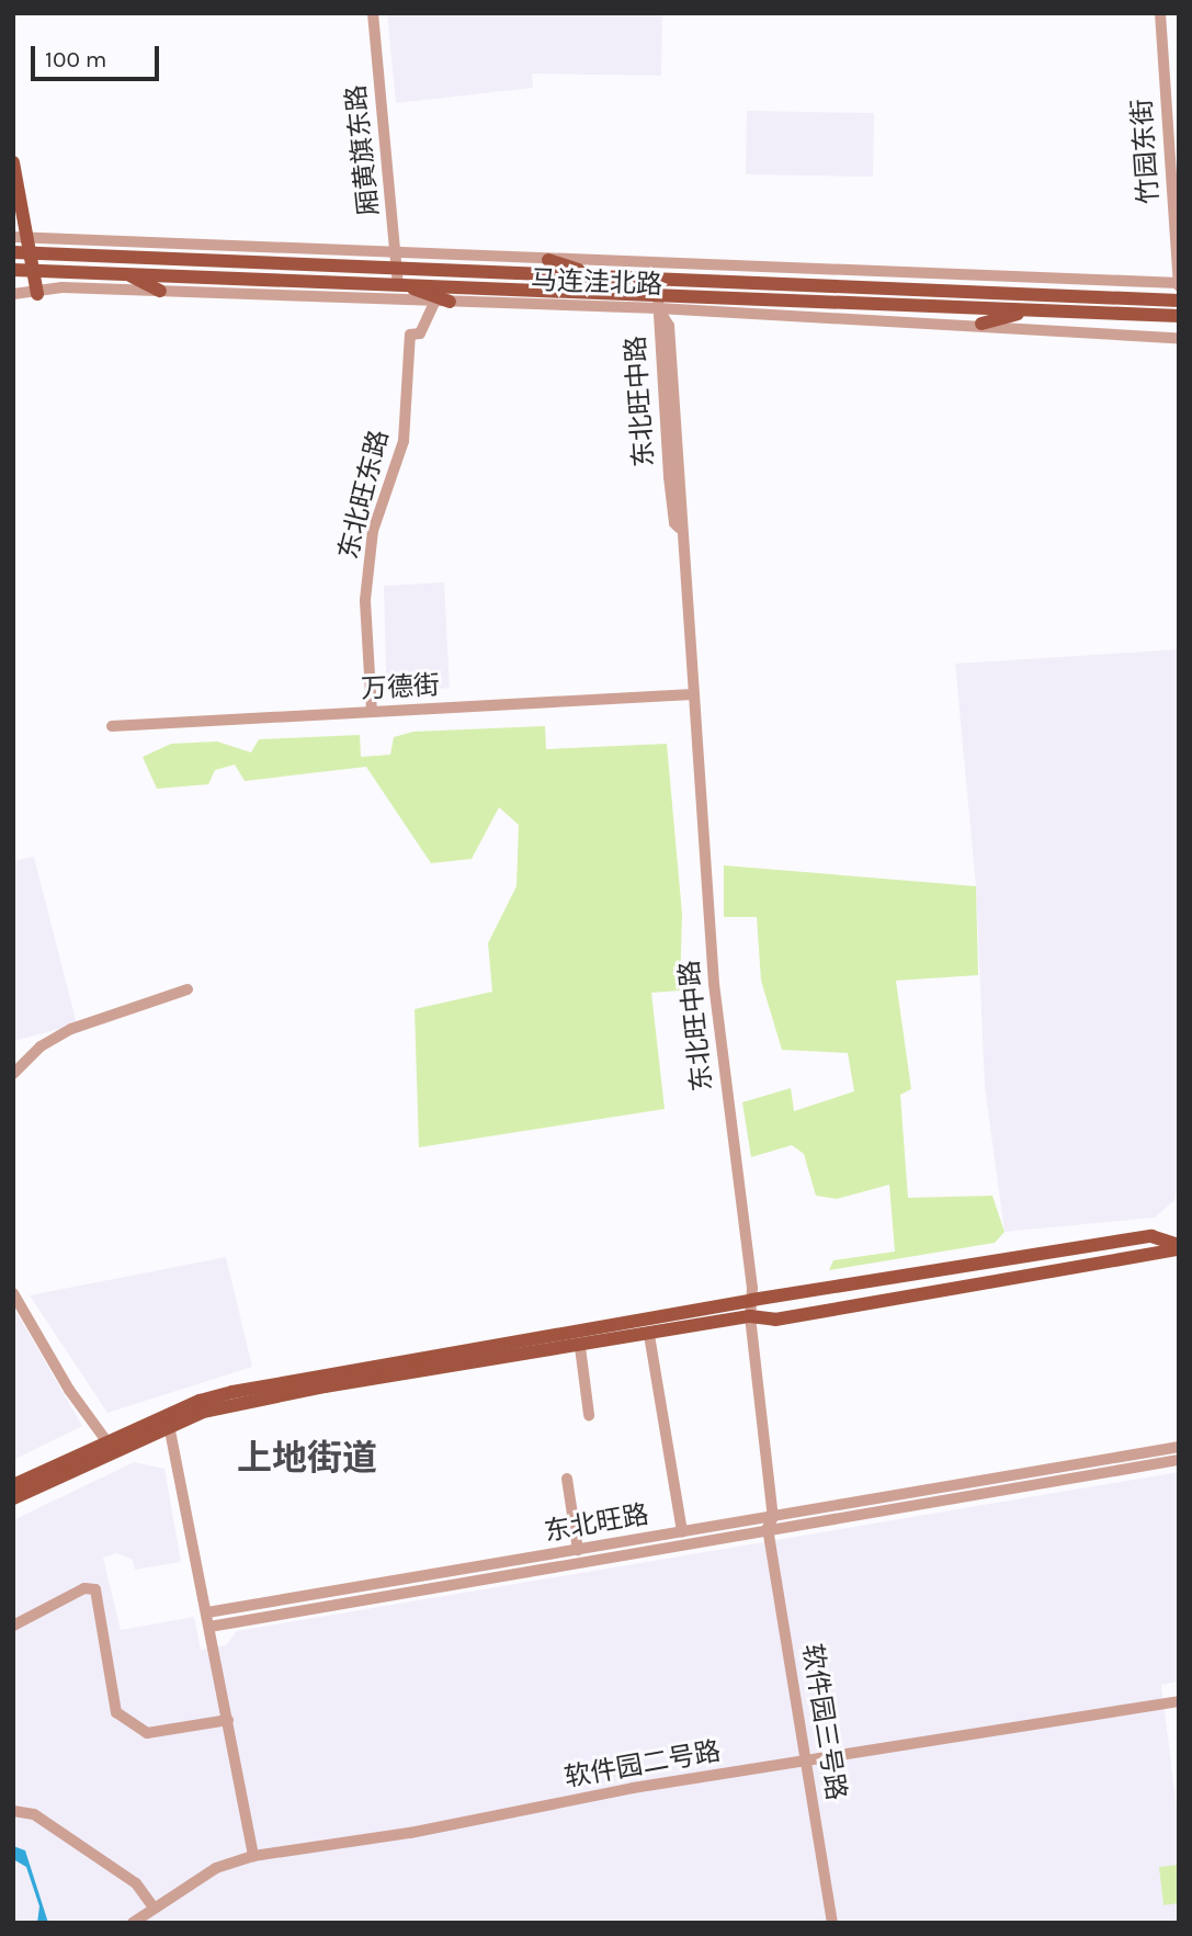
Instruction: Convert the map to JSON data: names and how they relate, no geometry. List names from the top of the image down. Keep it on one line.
{"streets":{"main road":["马连洼北路"],"street":["厢黄旗东路","竹园东街","东北旺中路","东北旺东路","万德街","东北旺路","软件园三号路","软件园二号路"]},"crossings":[["厢黄旗东路","马连洼北路"],["竹园东街","马连洼北路"],["马连洼北路","东北旺中路"],["马连洼北路","东北旺东路"],["东北旺中路","万德街"],["东北旺中路","东北旺路"],["东北旺东路","万德街"],["东北旺路","软件园三号路"],["软件园三号路","软件园二号路"]],"districts":["上地街道"],"scale_bar":"100 m"}
